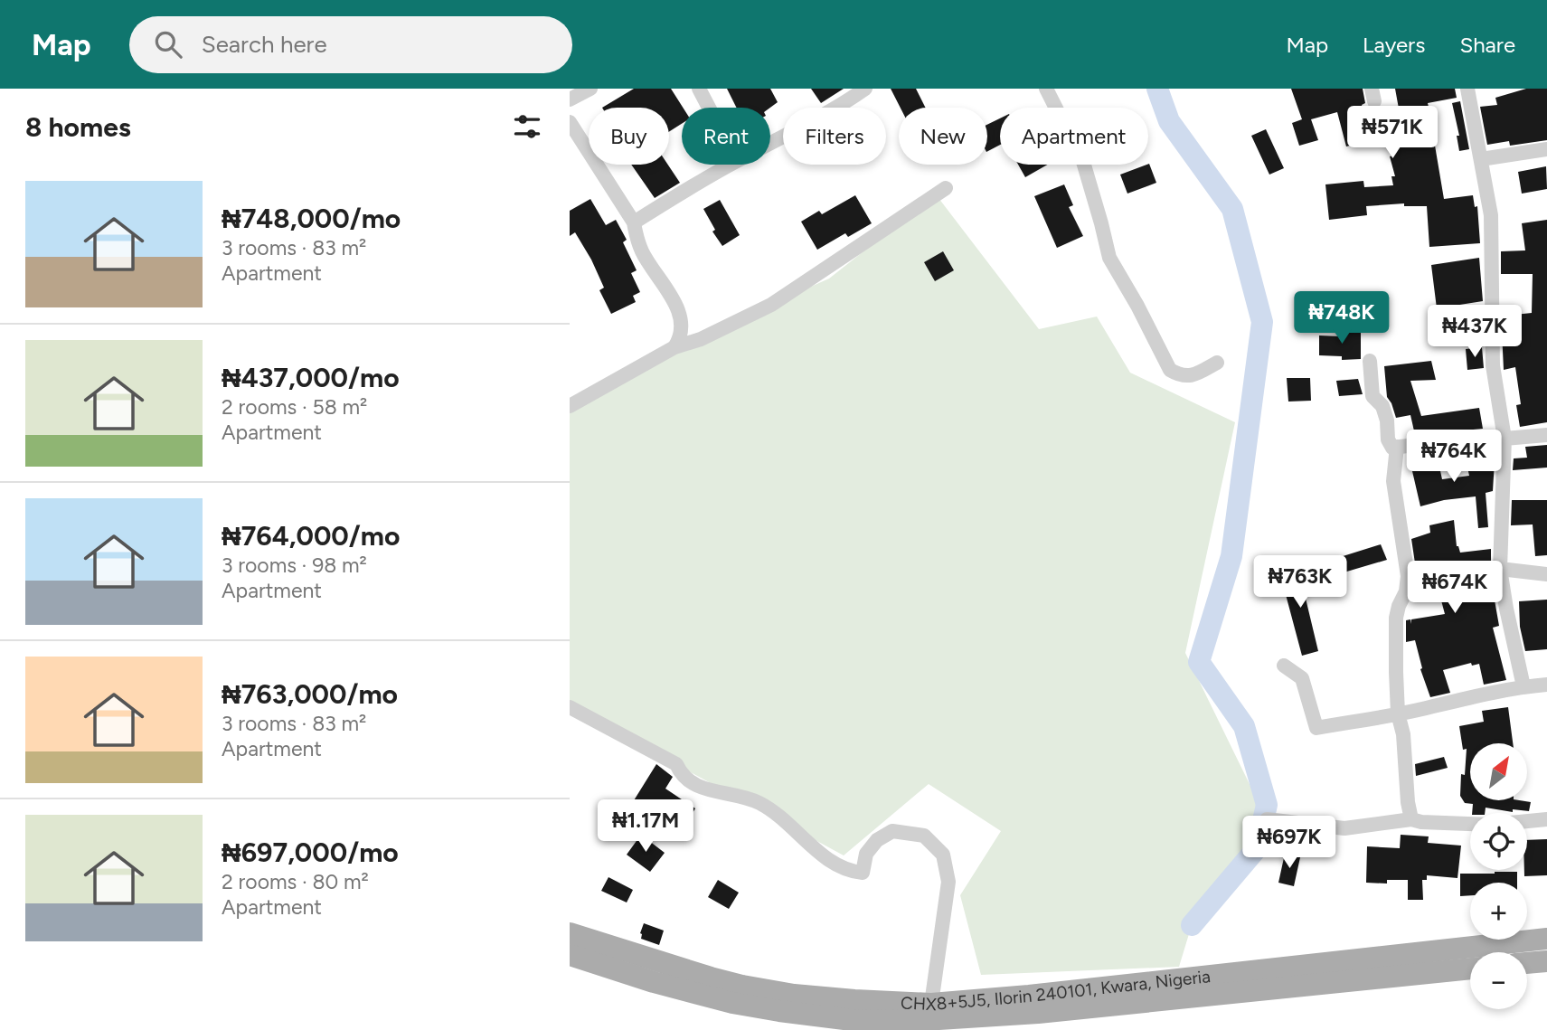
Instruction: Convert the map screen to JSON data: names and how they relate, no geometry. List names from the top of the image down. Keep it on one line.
{"streets":{"main road":["CHX8+5J5, Ilorin 240101, Kwara, Nigeria"]},"north":"top right","page":{"header":"Map","search":"Search here","nav":["Map","Layers","Share"],"heading":"8 homes","price":["₦571K","₦748K","₦437K","₦764K","₦763K","₦674K","₦1.17M","₦697K"],"chip":["Buy","Rent","Filters","New","Apartment"],"list":[{"name":"₦748,000/mo","note":"3 rooms · 83 m² · Apartment"},{"name":"₦437,000/mo","note":"2 rooms · 58 m² · Apartment"},{"name":"₦764,000/mo","note":"3 rooms · 98 m² · Apartment"},{"name":"₦763,000/mo","note":"3 rooms · 83 m² · Apartment"},{"name":"₦697,000/mo","note":"2 rooms · 80 m² · Apartment"}],"map_buttons":["+","−"]}}
